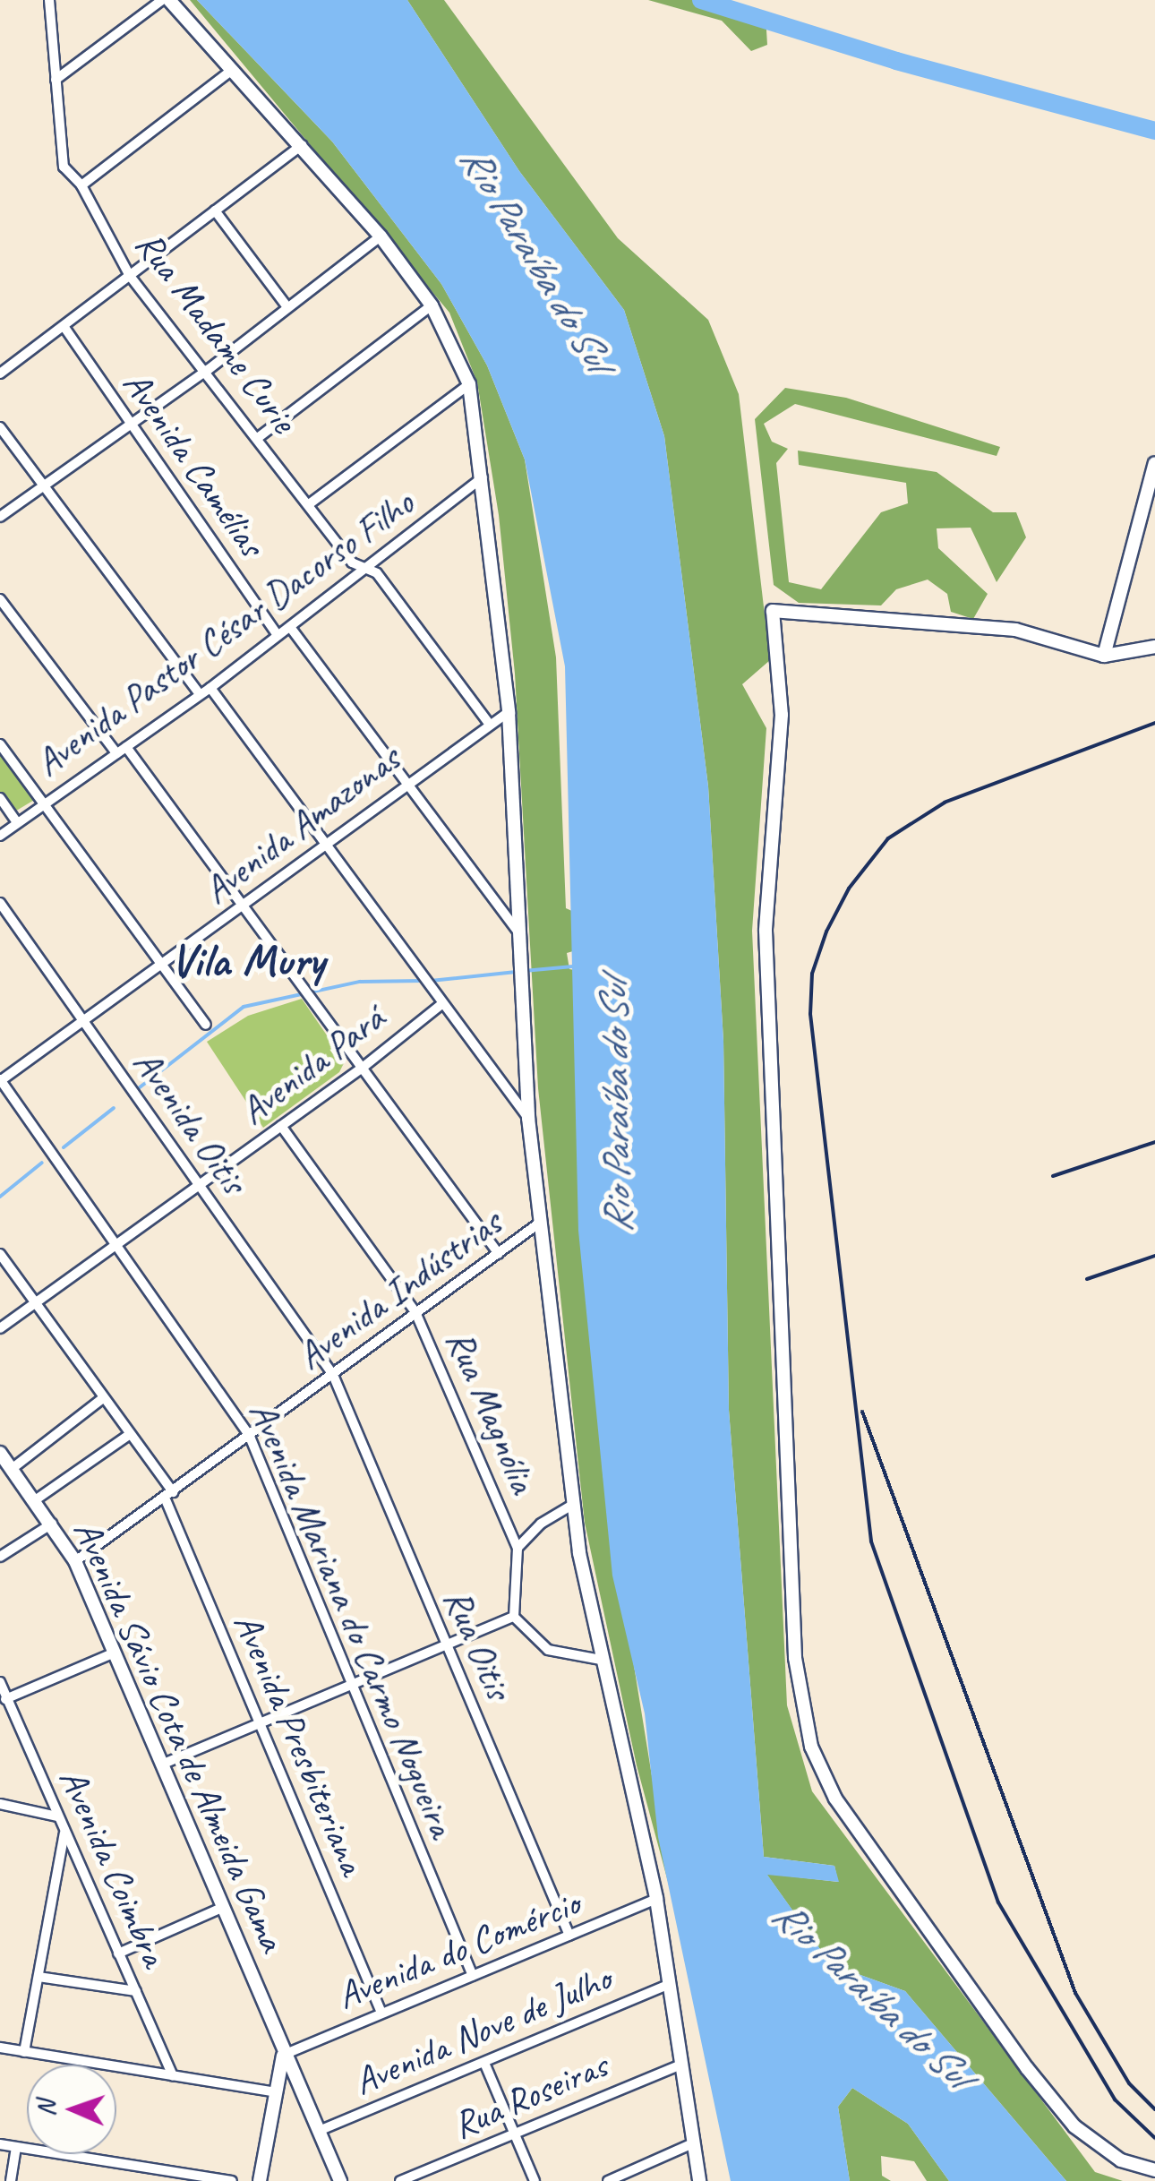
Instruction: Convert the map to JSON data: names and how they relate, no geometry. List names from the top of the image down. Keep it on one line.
{"streets":{"street":["Rua Madame Curie","Avenida Camélias","Avenida Pastor César Dacorso Filho","Avenida Amazonas","Avenida Pará","Avenida Oitis","Avenida Indústrias","Rua Magnólia","Avenida Mariana do Carmo Nogueira","Rua Oitis","Avenida Sávio Cota de Almeida Gama","Avenida Presbiteriana","Avenida Coimbra","Avenida do Comércio","Avenida Nove de Julho","Rua Roseiras"]},"crossings":[["Rua Madame Curie","Avenida Pastor César Dacorso Filho"],["Rua Madame Curie","Avenida Amazonas"],["Avenida Camélias","Avenida Pastor César Dacorso Filho"],["Avenida Amazonas","Avenida Oitis"],["Avenida Amazonas","Avenida Mariana do Carmo Nogueira"],["Avenida Pará","Avenida Oitis"],["Avenida Pará","Rua Magnólia"],["Avenida Pará","Avenida Mariana do Carmo Nogueira"],["Avenida Pará","Avenida Presbiteriana"],["Avenida Oitis","Avenida Indústrias"],["Avenida Oitis","Rua Oitis"],["Avenida Indústrias","Rua Magnólia"],["Avenida Indústrias","Avenida Mariana do Carmo Nogueira"],["Avenida Indústrias","Rua Oitis"],["Avenida Indústrias","Avenida Sávio Cota de Almeida Gama"],["Avenida Indústrias","Avenida Presbiteriana"],["Avenida Mariana do Carmo Nogueira","Avenida do Comércio"],["Rua Oitis","Avenida do Comércio"],["Avenida Sávio Cota de Almeida Gama","Avenida do Comércio"],["Avenida Sávio Cota de Almeida Gama","Avenida Nove de Julho"],["Avenida Presbiteriana","Avenida do Comércio"]],"districts":["Vila Mury"],"water":["Rio Paraíba do Sul"],"north":"left"}
